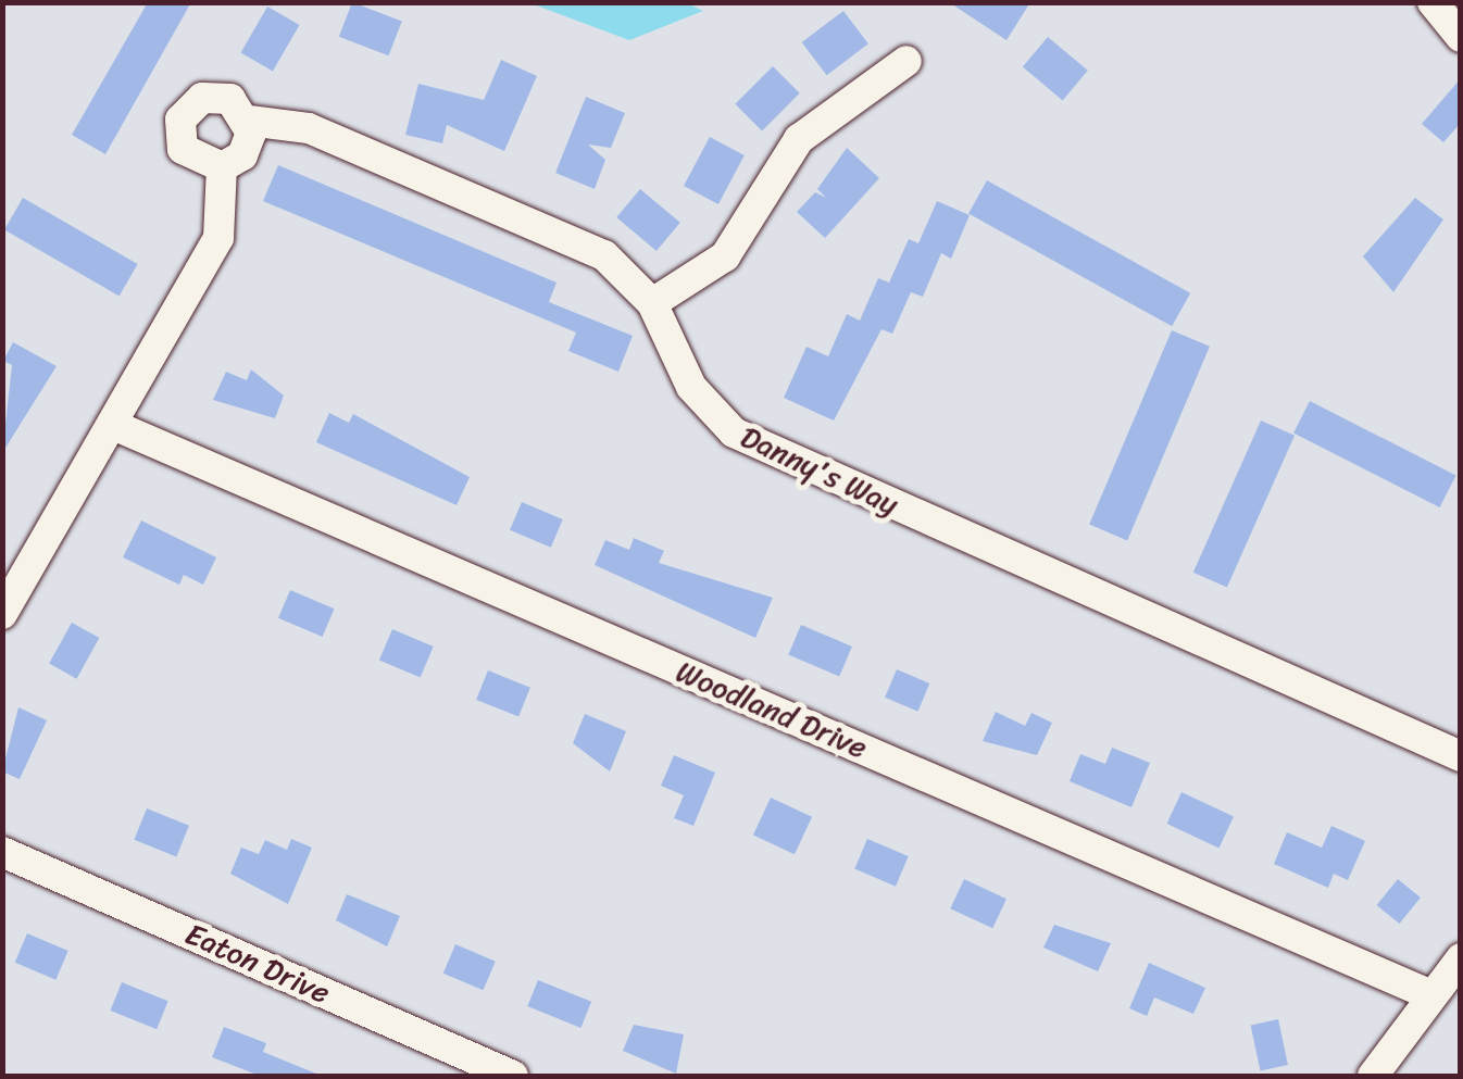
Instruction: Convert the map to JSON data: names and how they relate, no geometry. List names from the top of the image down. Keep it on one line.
{"streets":{"street":["Danny's Way","Woodland Drive","Eaton Drive"]}}
